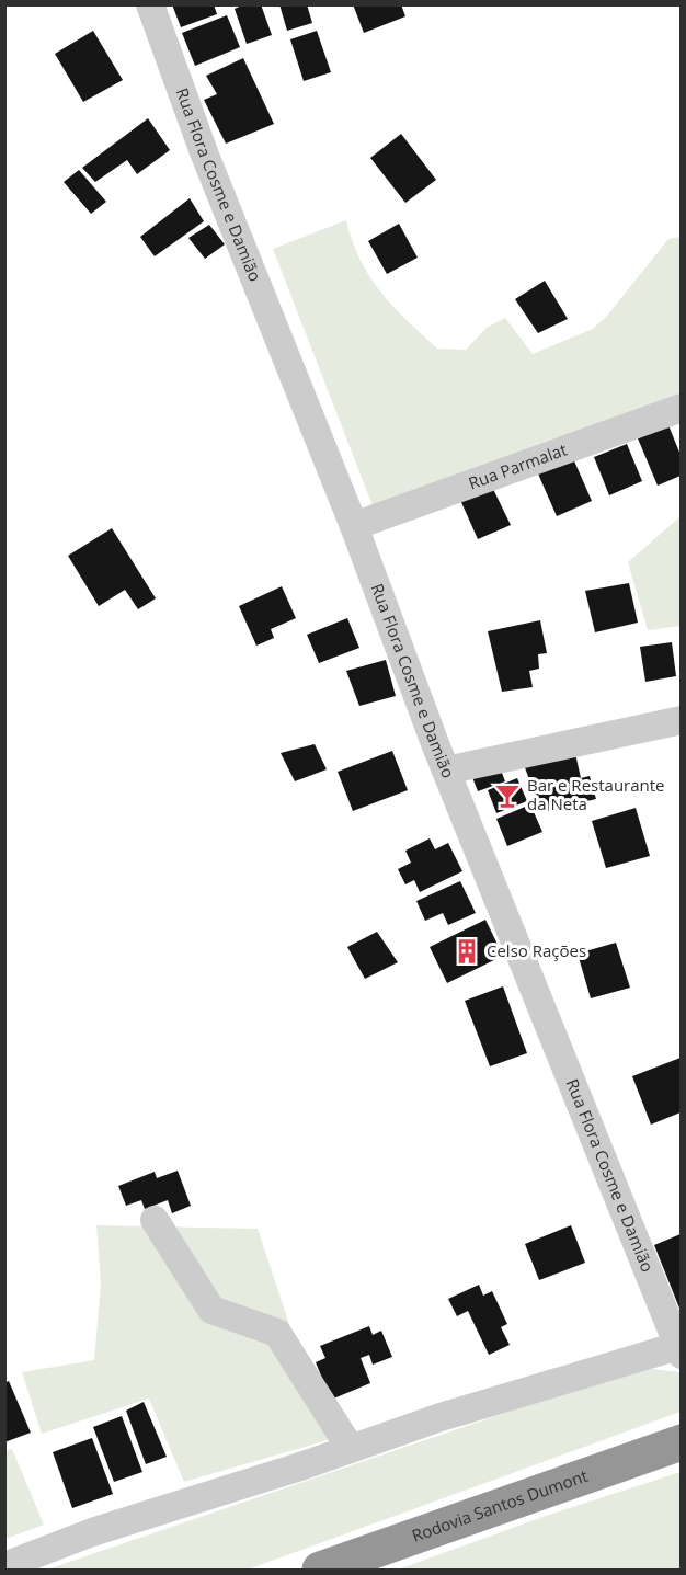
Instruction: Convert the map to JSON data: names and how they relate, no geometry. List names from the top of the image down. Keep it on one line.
{"streets":{"highway":["Rodovia Santos Dumont"],"street":["Rua Flora Cosme e Damião","Rua Parmalat"]},"crossings":[["Rua Flora Cosme e Damião","Rua Parmalat"]],"places":{"bar":["Bar e Restaurante da Neta"],"building":["Celso Rações"]}}
